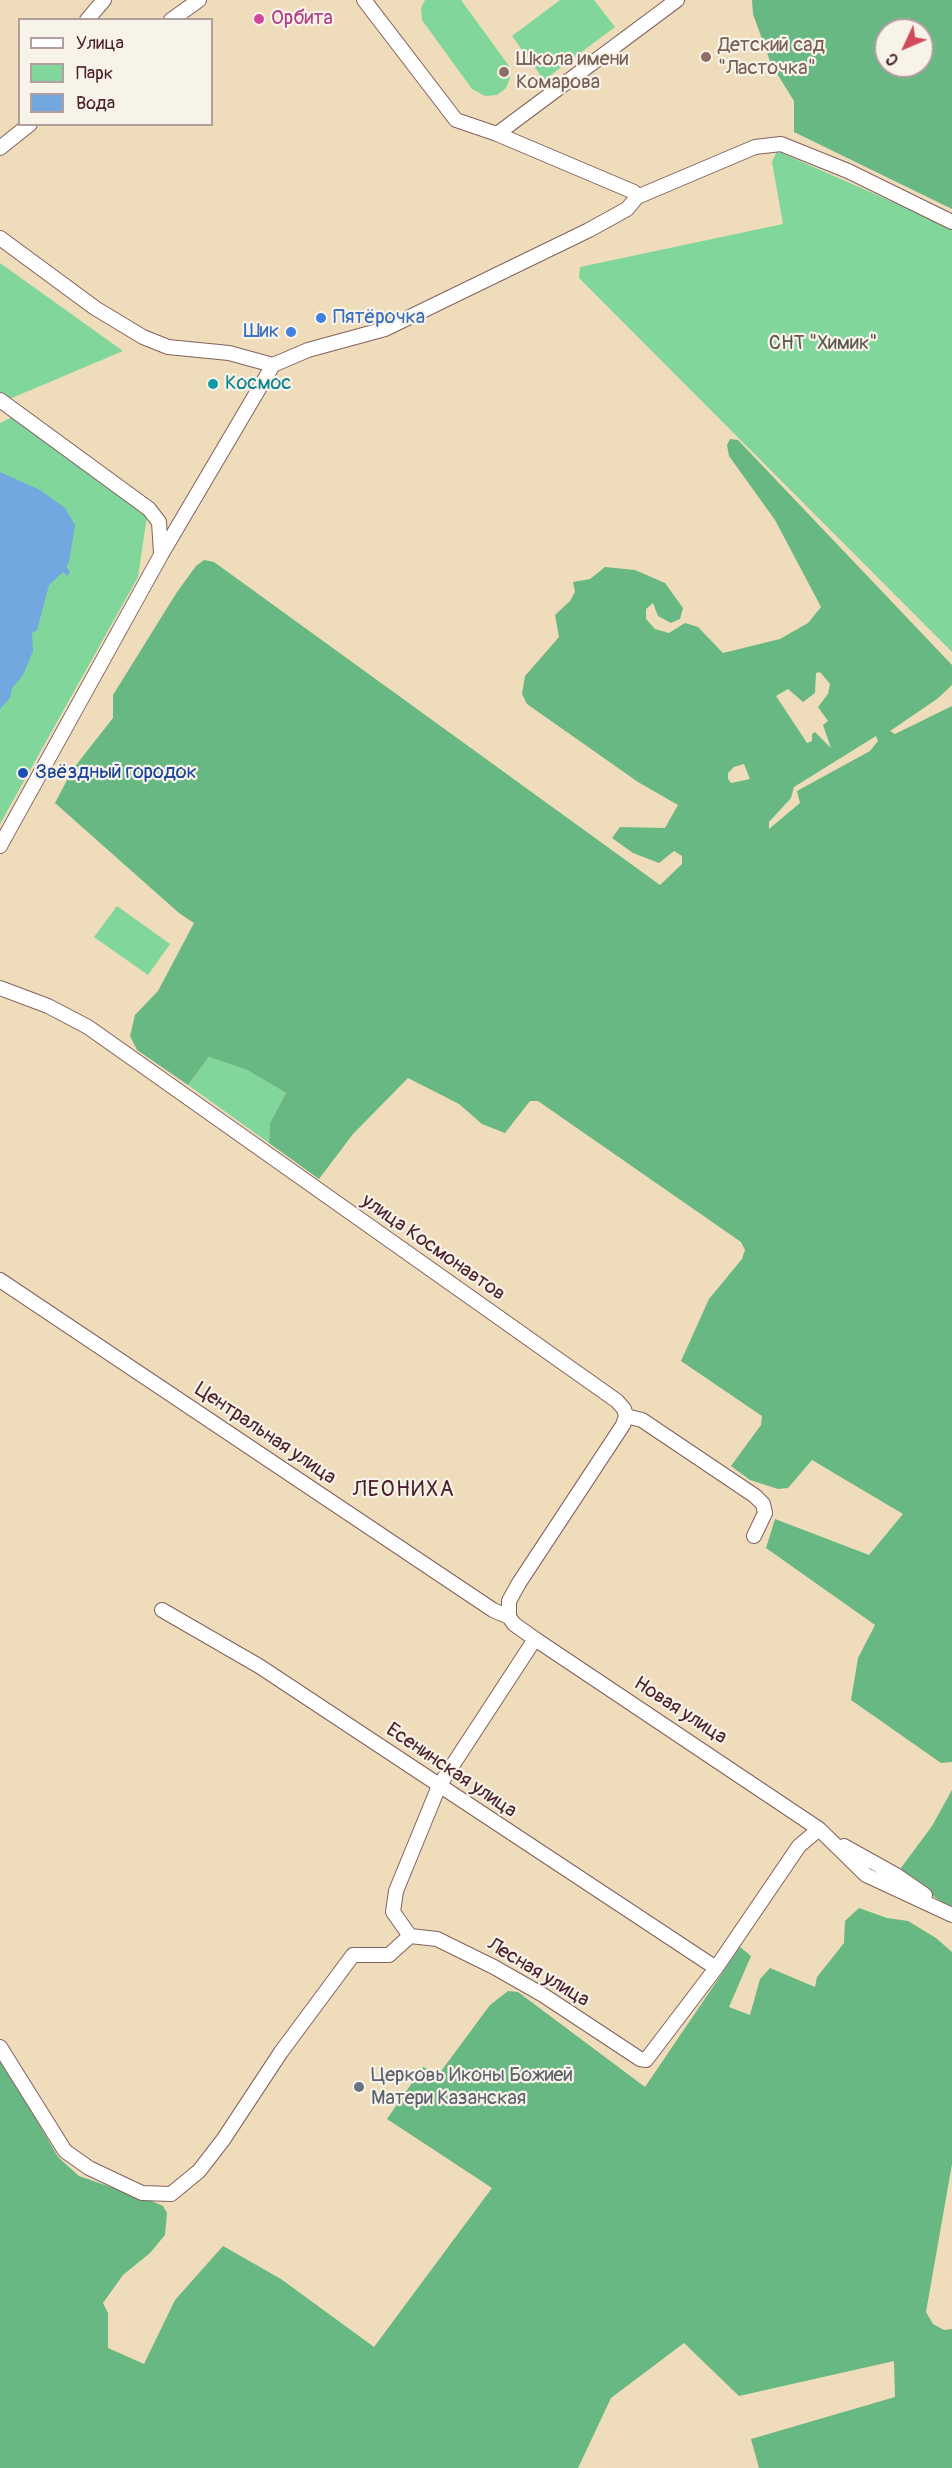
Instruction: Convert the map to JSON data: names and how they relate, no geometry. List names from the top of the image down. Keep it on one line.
{"streets":{"street":["улица Космонавтов","Центральная улица","Новая улица","Есенинская улица","Лесная улица"]},"crossings":[["Центральная улица","Новая улица"],["Есенинская улица","Лесная улица"]],"districts":["ЛЕОНИХА"],"parks":["СНТ \"Химик\""],"places":["Орбита","Детский сад \"Ласточка\"","Школа имени Комарова","Пятёрочка","Шик","Космос","Звёздный городок","Церковь Иконы Божией Матери Казанская"],"legend":["Улица","Парк","Вода"],"north":"bottom left"}
